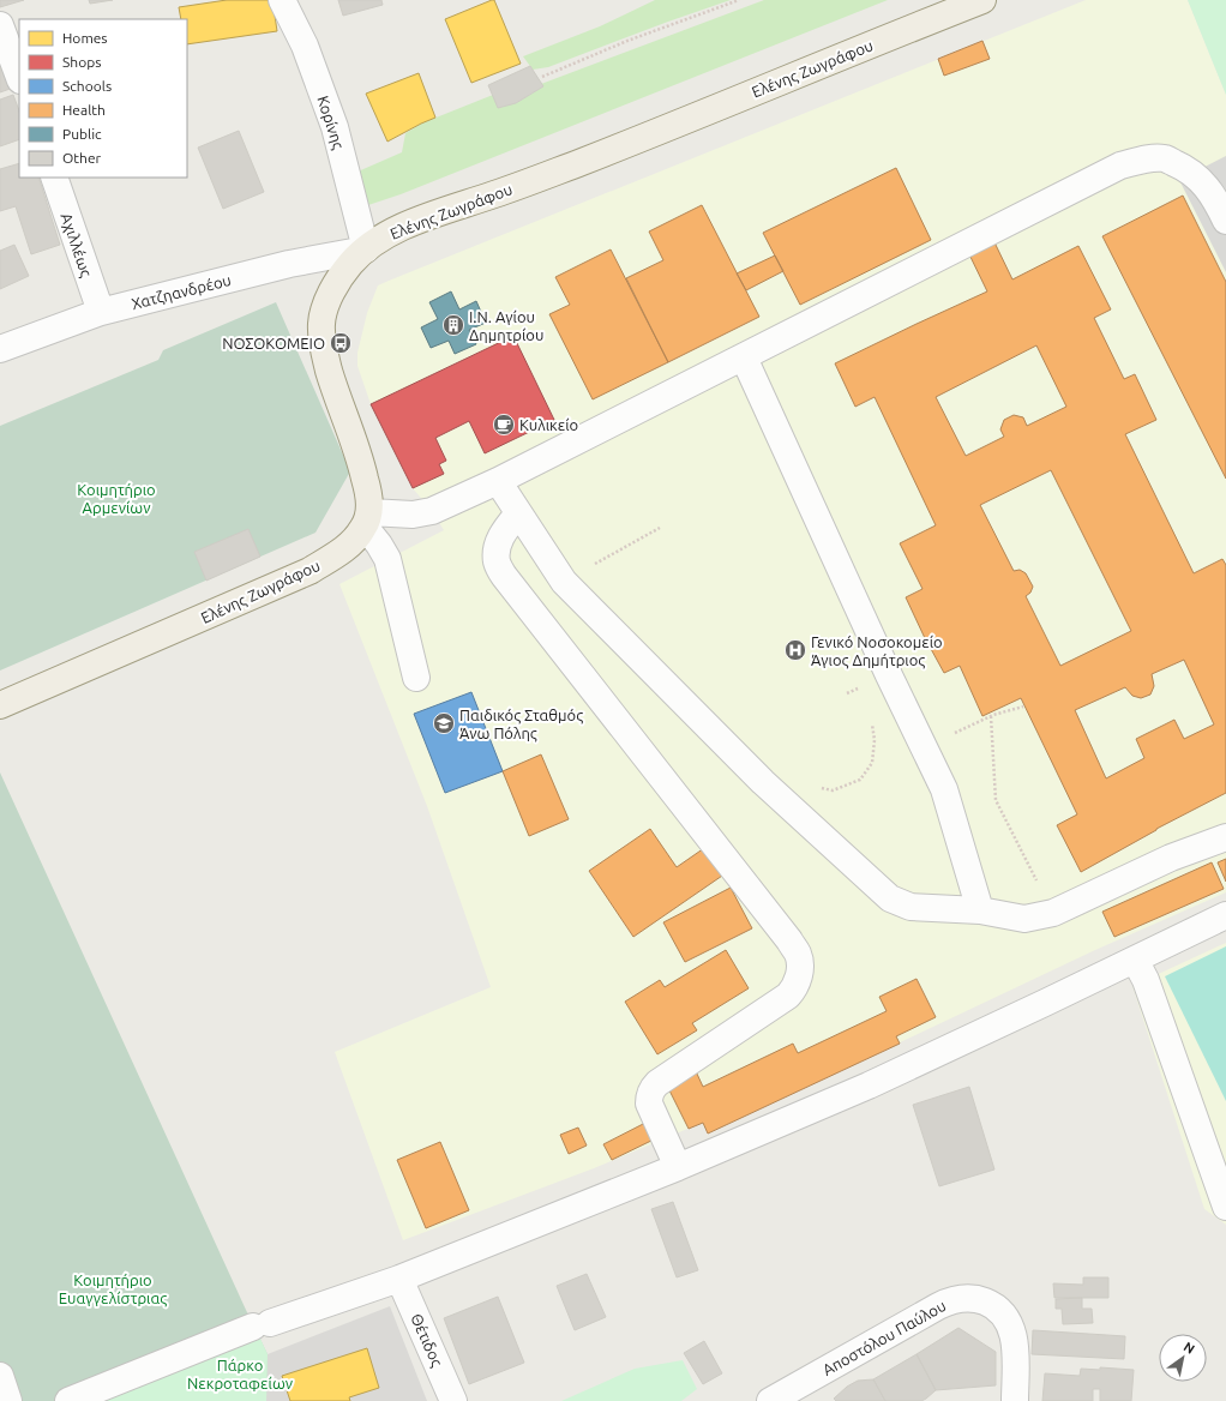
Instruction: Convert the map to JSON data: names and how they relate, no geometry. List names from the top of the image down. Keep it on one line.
{"streets":{"main road":["Ελένης Ζωγράφου"],"street":["Κορίνης","Αχιλλέως","Χατζηανδρέου","Αποστόλου Παύλου","Θέτιδος"]},"crossings":[["Ελένης Ζωγράφου","Κορίνης"],["Ελένης Ζωγράφου","Χατζηανδρέου"],["Κορίνης","Χατζηανδρέου"],["Αχιλλέως","Χατζηανδρέου"]],"parks":["Κοιμητήριο Αρμενίων","Κοιμητήριο Ευαγγελίστριας","Πάρκο Νεκροταφείων"],"places":{"building":["Ι.Ν. Αγίου Δημητρίου"],"bus stop":["ΝΟΣΟΚΟΜΕΙΟ"],"cafe":["Κυλικείο"],"hospital":["Γενικό Νοσοκομείο Άγιος Δημήτριος"],"school or university":["Παιδικός Σταθμός Άνω Πόλης"]},"legend":["Homes","Shops","Schools","Health","Public","Other"],"north":"top right"}
